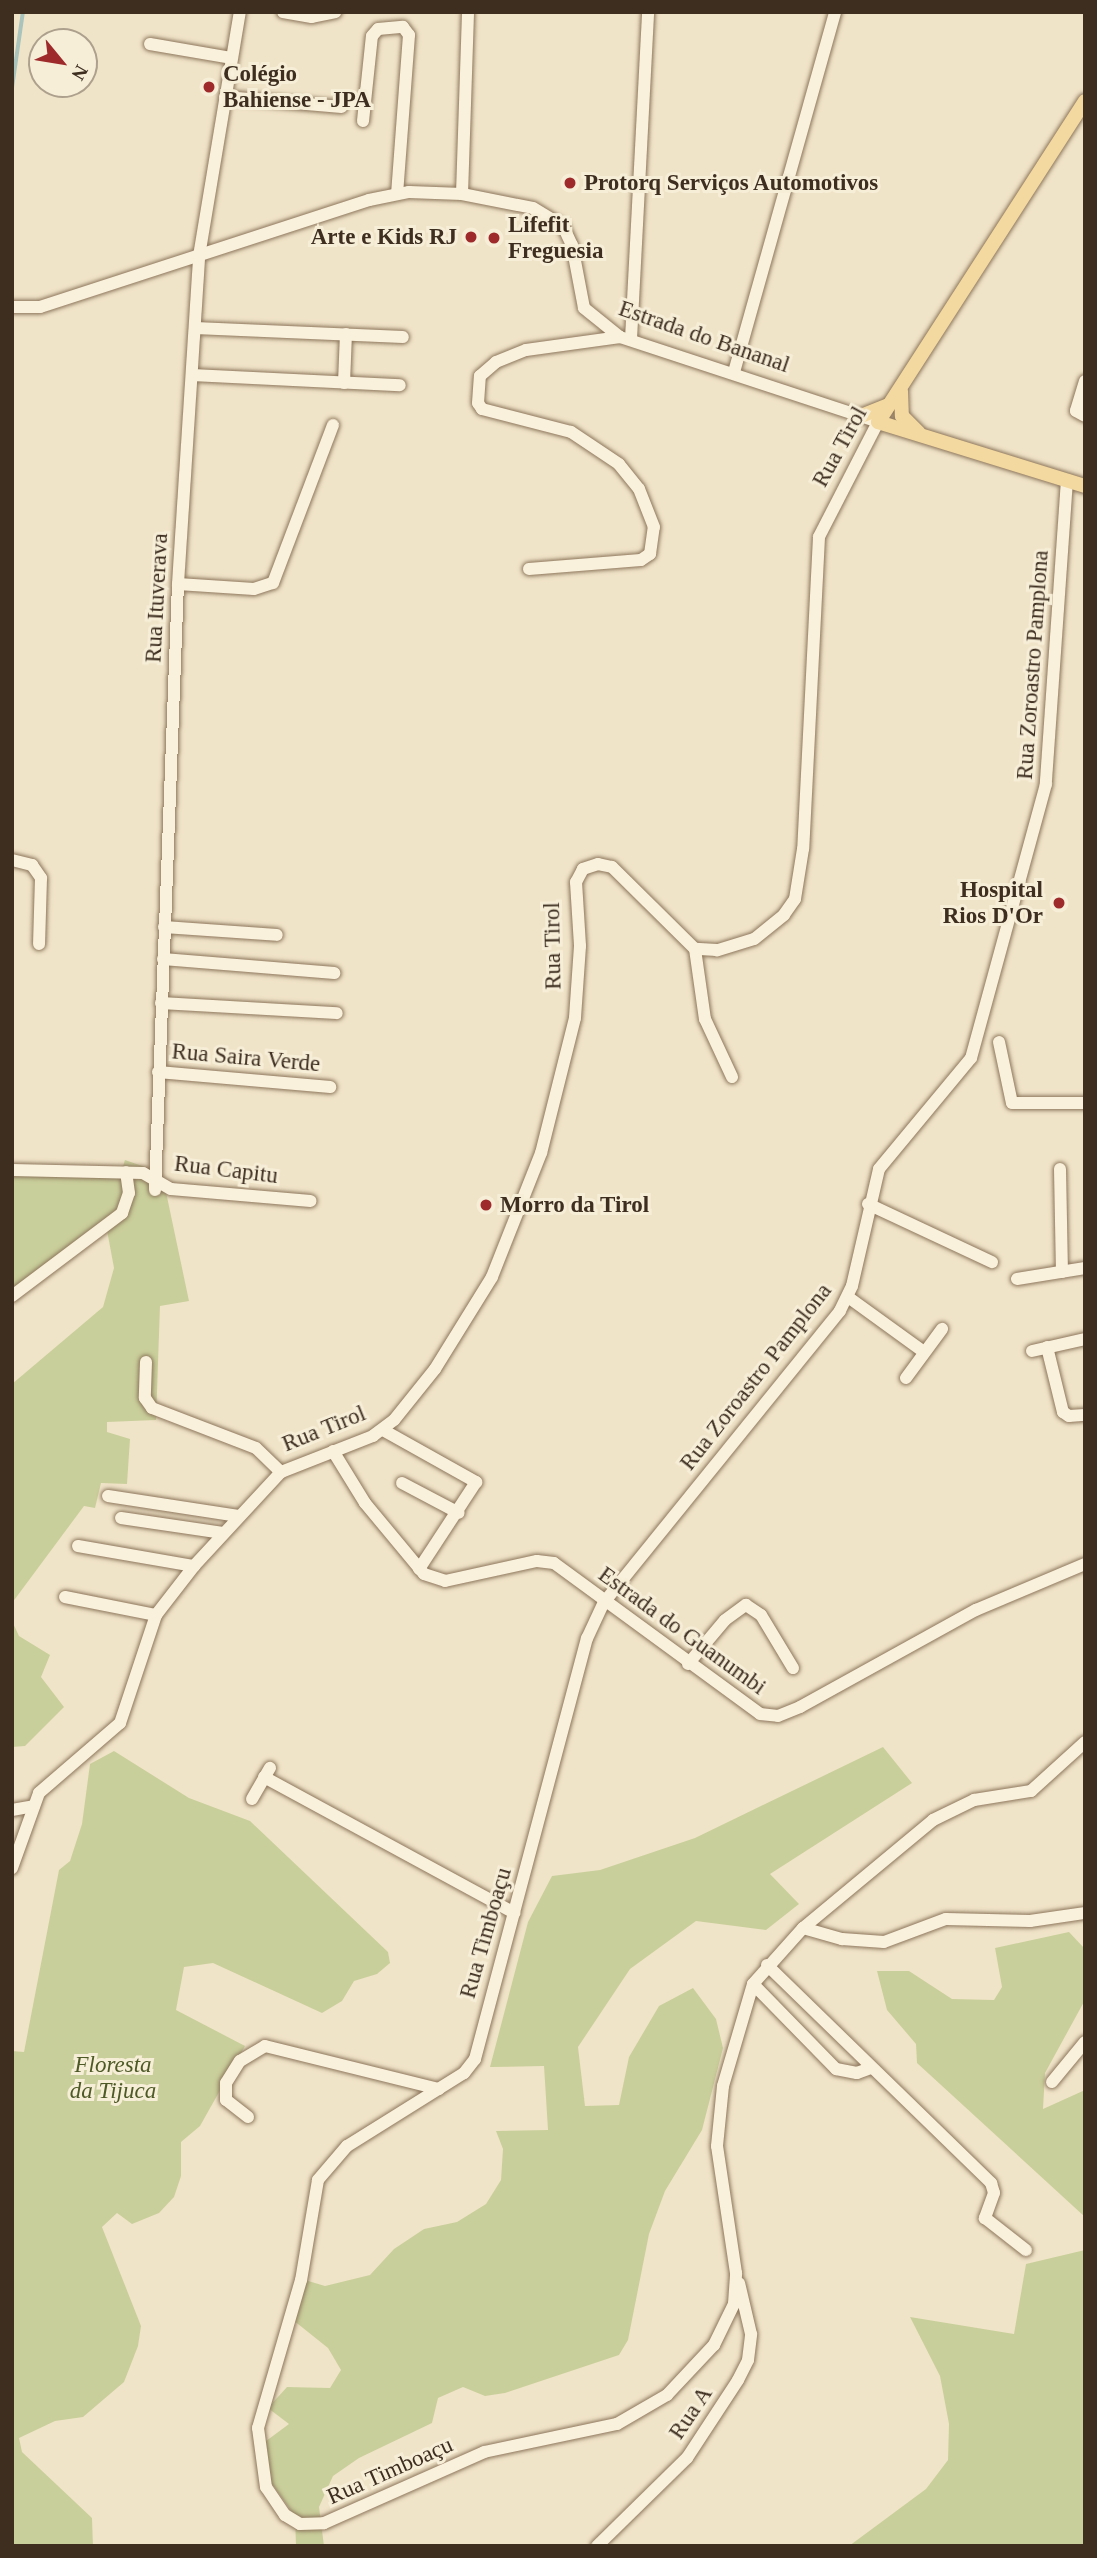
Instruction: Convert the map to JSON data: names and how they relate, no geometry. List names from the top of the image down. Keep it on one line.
{"streets":{"main road":["Estrada do Bananal","Rua Tirol"],"street":["Rua Ituverava","Rua Zoroastro Pamplona","Rua Saira Verde","Rua Capitu","Estrada do Guanumbi","Rua Timboaçu","Rua A"]},"crossings":[["Estrada do Bananal","Rua Tirol"],["Estrada do Bananal","Rua Ituverava"],["Estrada do Bananal","Rua Zoroastro Pamplona"],["Rua Ituverava","Rua Saira Verde"],["Rua Ituverava","Rua Capitu"],["Rua Zoroastro Pamplona","Estrada do Guanumbi"],["Rua Zoroastro Pamplona","Rua Timboaçu"],["Estrada do Guanumbi","Rua Timboaçu"],["Rua Timboaçu","Rua A"]],"parks":["Floresta da Tijuca"],"places":["Colégio Bahiense - JPA","Protorq Serviços Automotivos","Arte e Kids RJ","Lifefit Freguesia","Hospital Rios D'Or","Morro da Tirol"],"north":"bottom right"}
